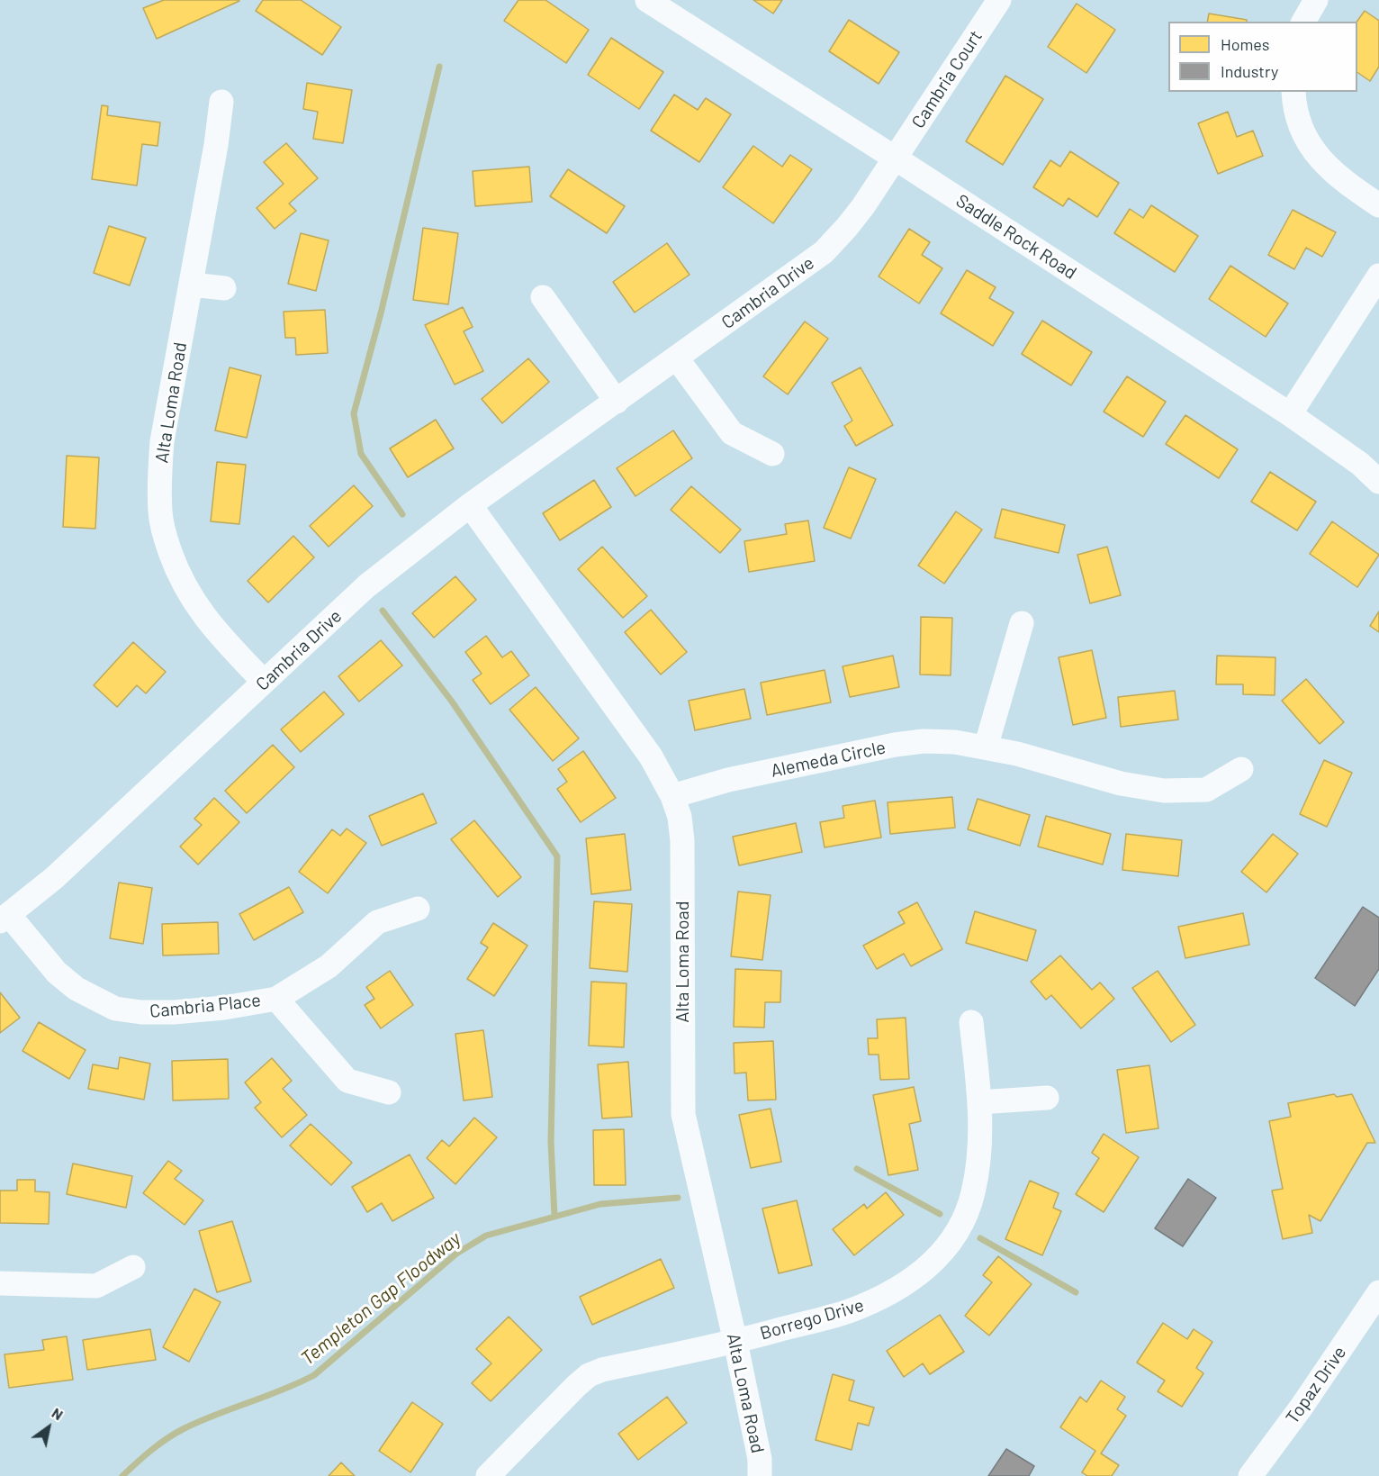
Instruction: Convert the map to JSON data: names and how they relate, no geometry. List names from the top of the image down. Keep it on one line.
{"streets":{"street":["Cambria Court","Saddle Rock Road","Cambria Drive","Alta Loma Road","Alemeda Circle","Cambria Place","Borrego Drive","Topaz Drive"]},"crossings":[["Cambria Court","Saddle Rock Road"],["Cambria Court","Cambria Drive"],["Saddle Rock Road","Cambria Drive"],["Cambria Drive","Alta Loma Road"],["Cambria Drive","Cambria Place"],["Alta Loma Road","Alemeda Circle"],["Alta Loma Road","Borrego Drive"]],"water":["Templeton Gap Floodway"],"legend":["Homes","Industry"],"north":"top right"}
